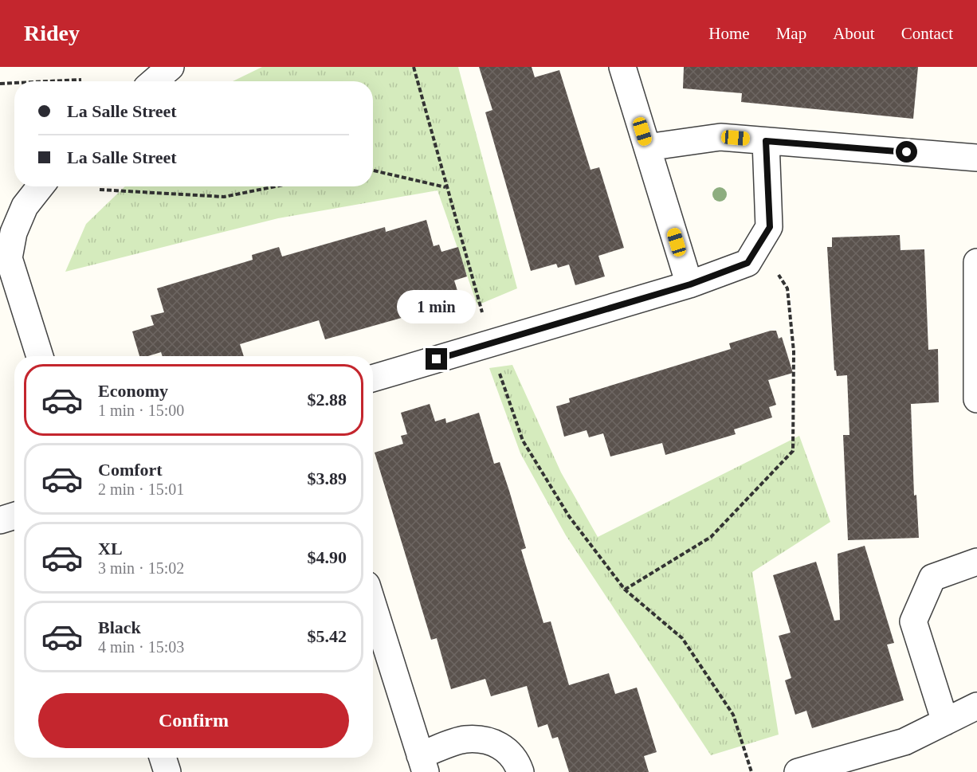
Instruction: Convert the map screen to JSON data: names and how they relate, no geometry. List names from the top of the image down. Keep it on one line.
{"page":{"header":"Ridey","nav":["Home","Map","About","Contact"],"banner":["La Salle Street","La Salle Street"],"bubble":"1 min","list":[{"name":"Economy","note":"1 min · 15:00","value":"$2.88"},{"name":"Comfort","note":"2 min · 15:01","value":"$3.89"},{"name":"XL","note":"3 min · 15:02","value":"$4.90"},{"name":"Black","note":"4 min · 15:03","value":"$5.42"}],"buttons":"Confirm"}}
